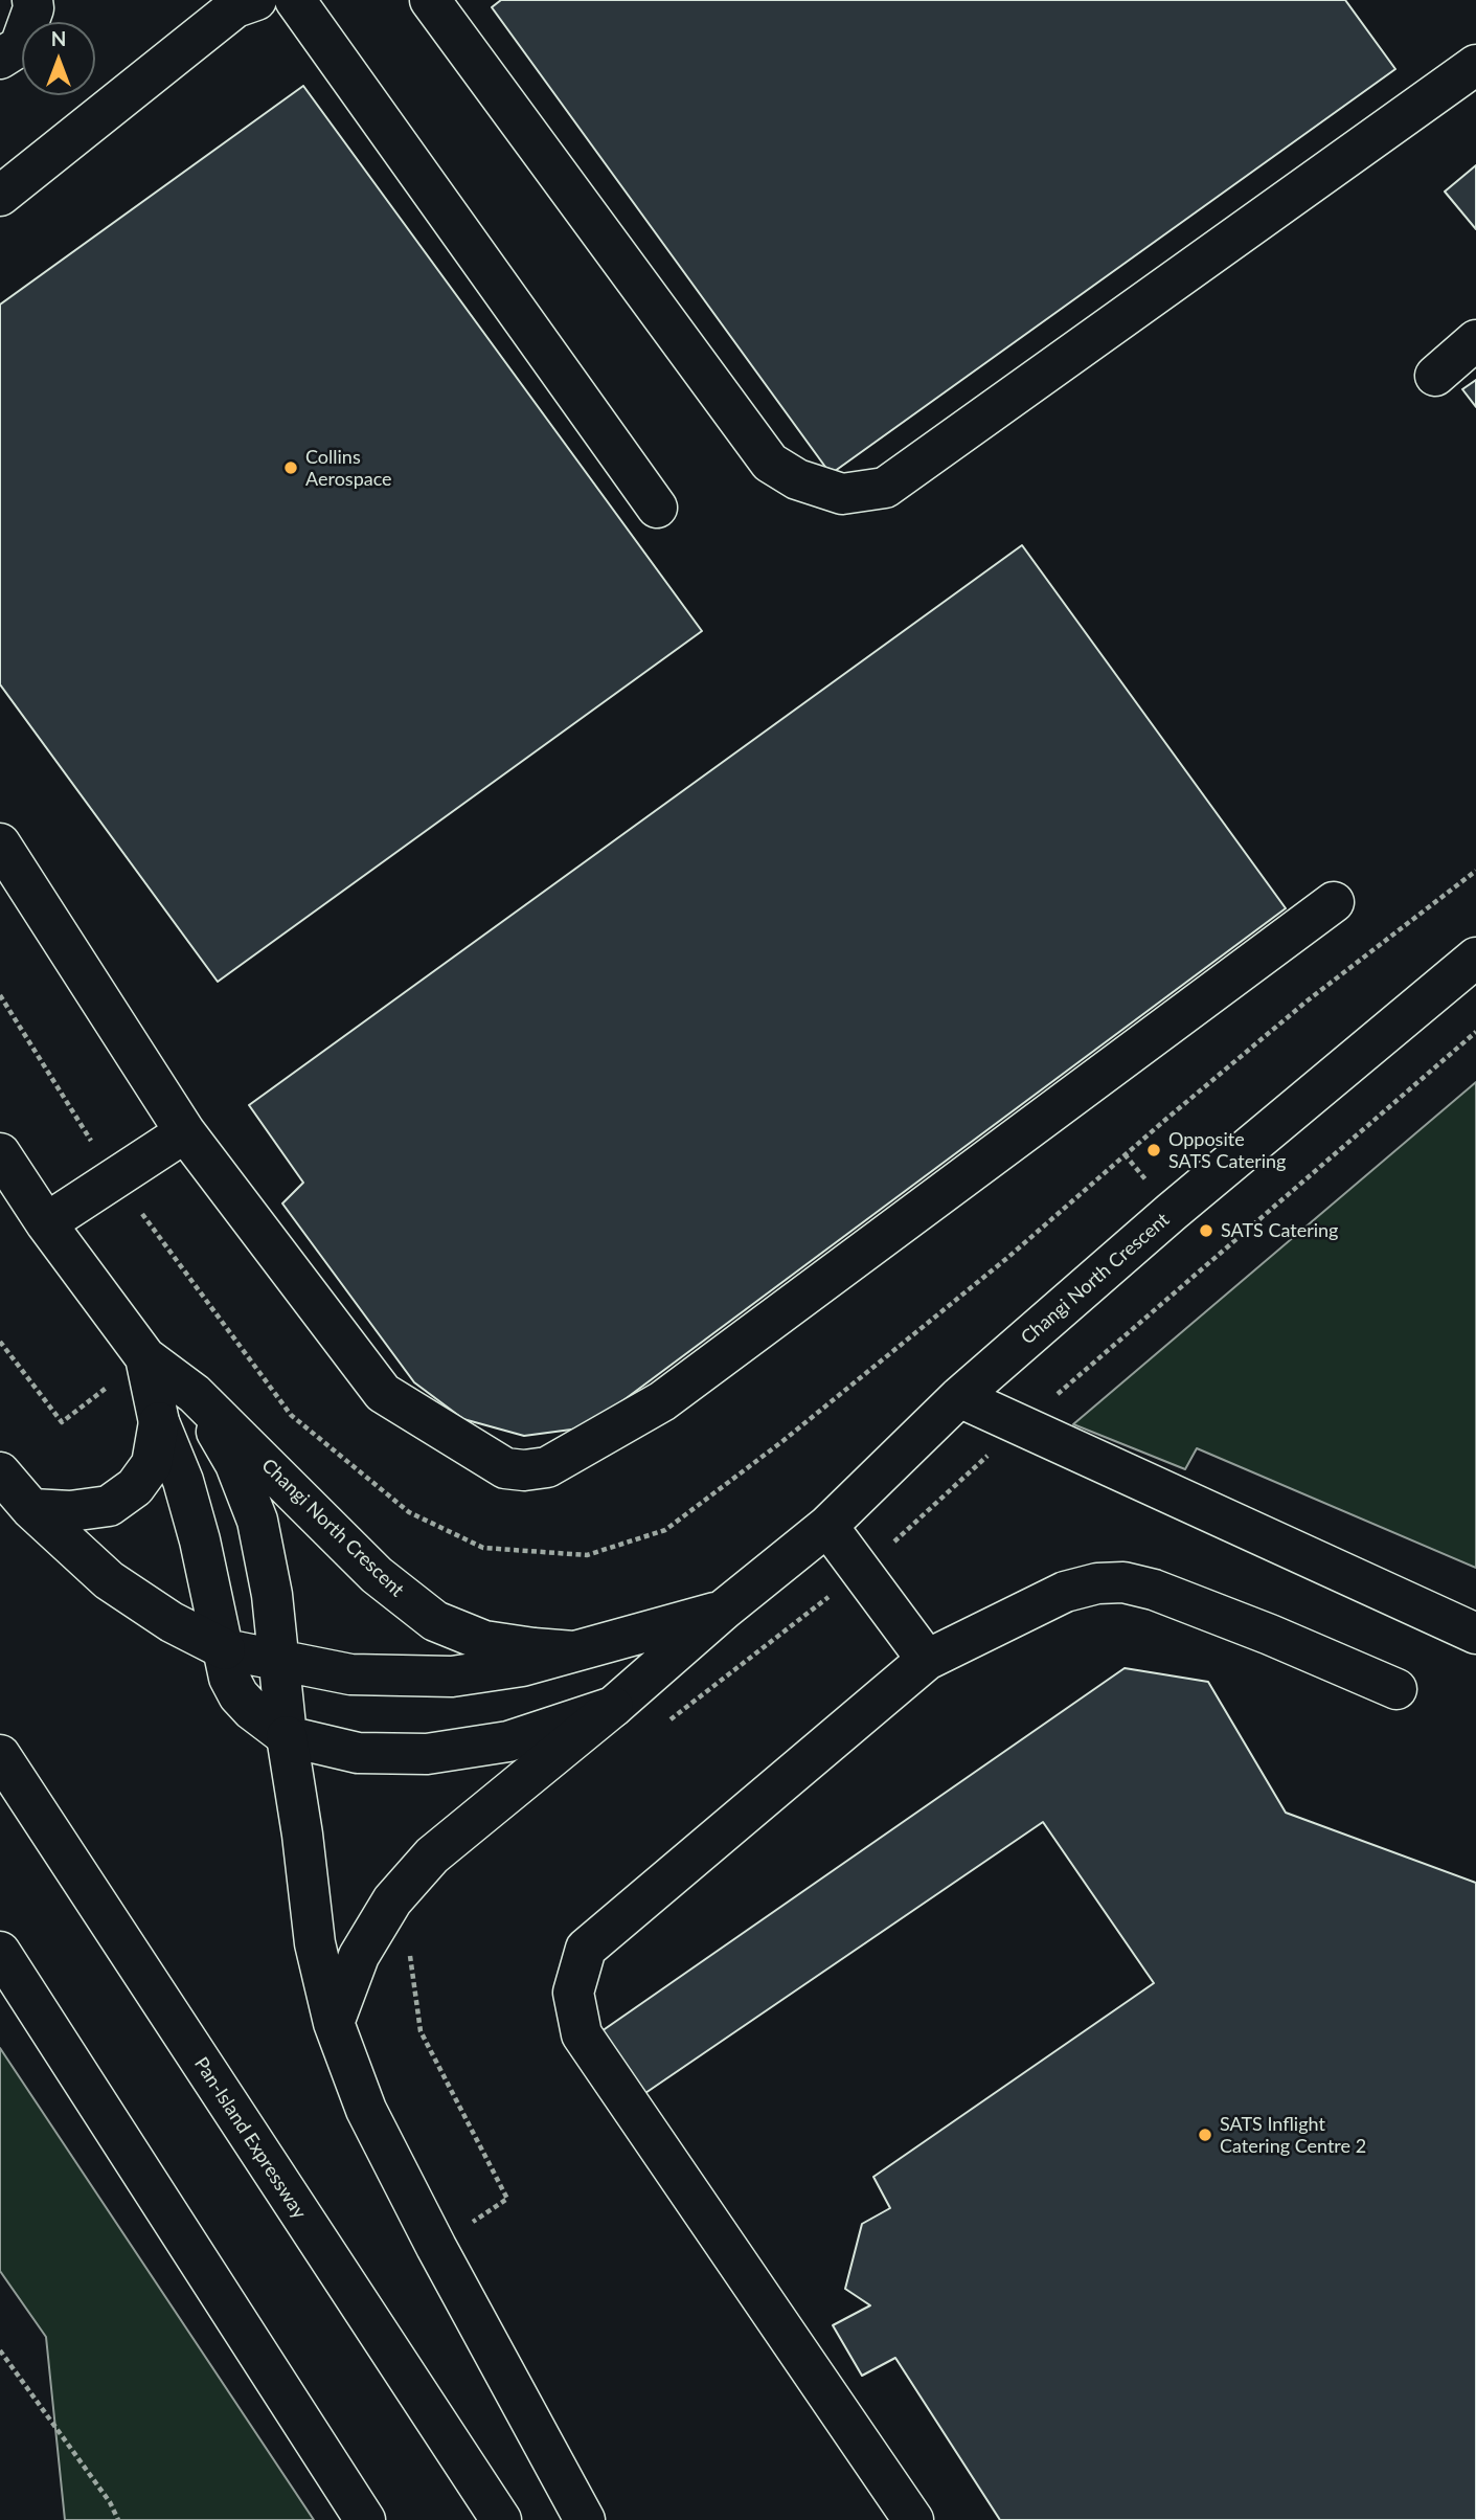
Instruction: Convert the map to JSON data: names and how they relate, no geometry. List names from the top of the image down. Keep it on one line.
{"streets":{"main road":["Changi North Crescent","Pan-Island Expressway"]},"places":["Collins Aerospace","Opposite SATS Catering","SATS Catering","SATS Inflight Catering Centre 2"],"north":"top"}
